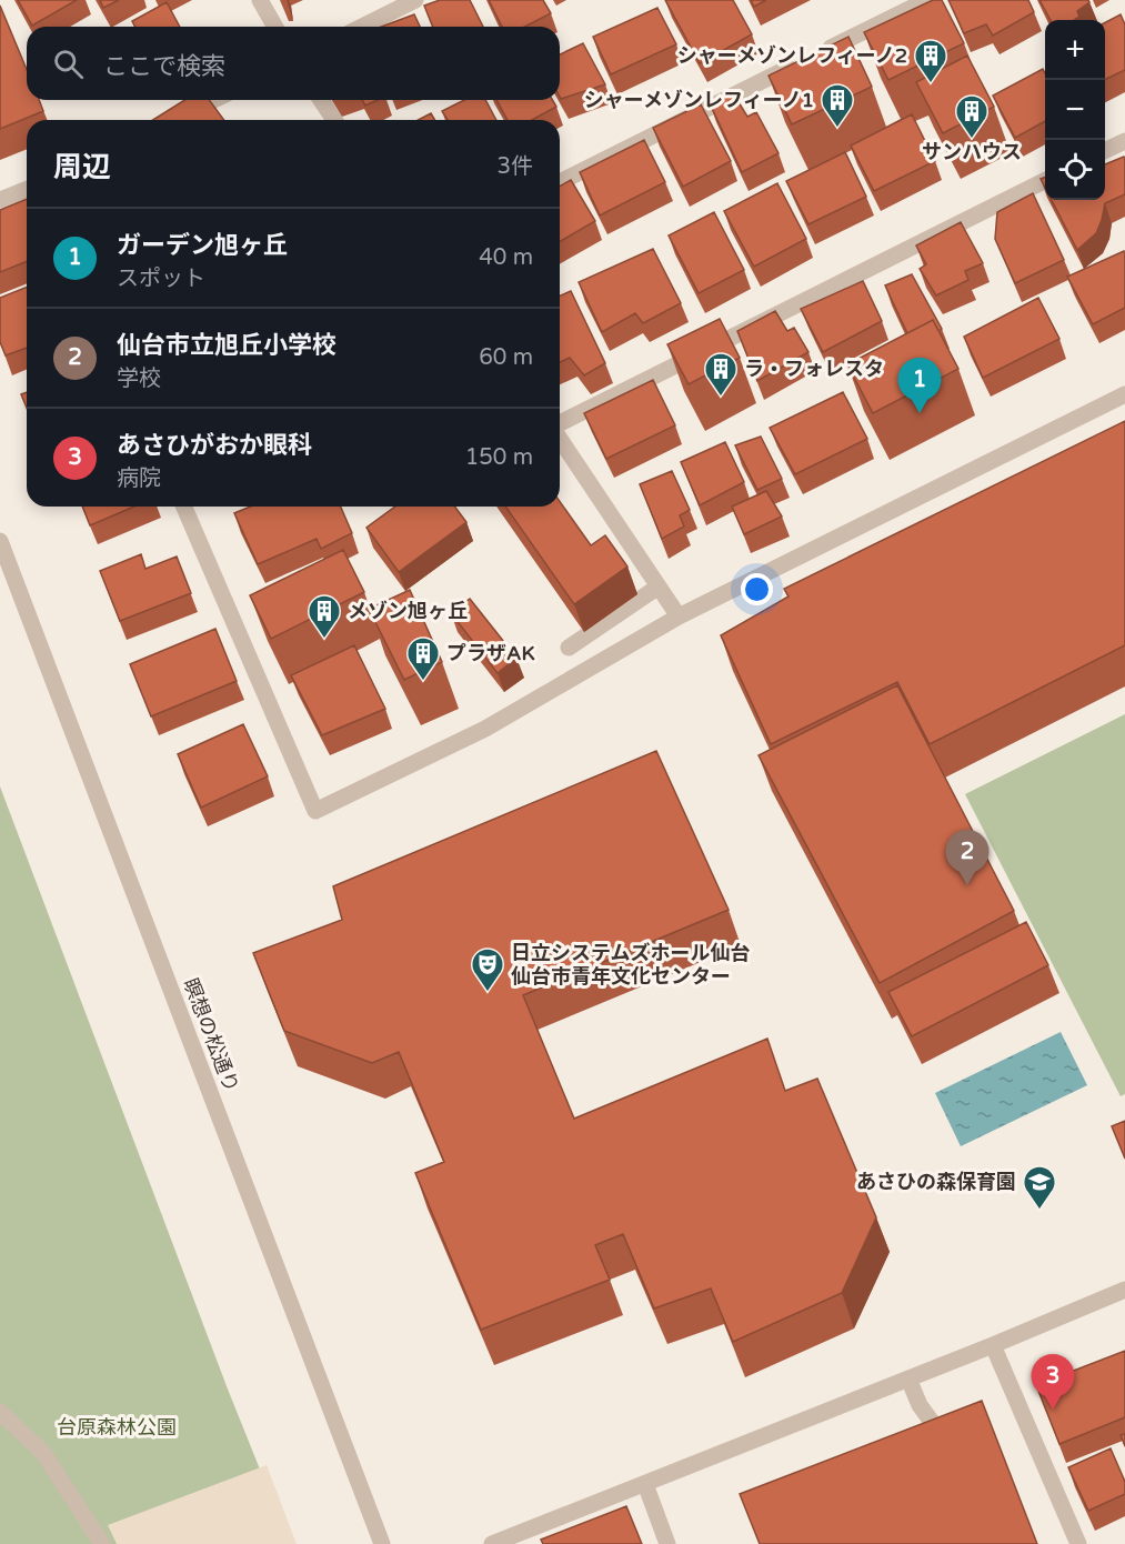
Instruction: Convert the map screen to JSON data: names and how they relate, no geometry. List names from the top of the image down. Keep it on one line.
{"streets":{"street":["瞑想の松通り"]},"parks":["台原森林公園"],"places":{"building":["シャーメゾンレフィーノ2","シャーメゾンレフィーノ1","サンハウス","ラ・フォレスタ","メゾン旭ヶ丘","プラザAK"],"theatre":["日立システムズホール仙台 仙台市青年文化センター"],"school or university":["あさひの森保育園"]},"page":{"map_buttons":["+","−"],"search":"ここで検索","heading":["周辺","3件"],"list":[{"mark":"1","name":"ガーデン旭ヶ丘","note":"スポット","value":"40 m"},{"mark":"2","name":"仙台市立旭丘小学校","note":"学校","value":"60 m"},{"mark":"3","name":"あさひがおか眼科","note":"病院","value":"150 m"}],"pins":["1","2","3"]}}
